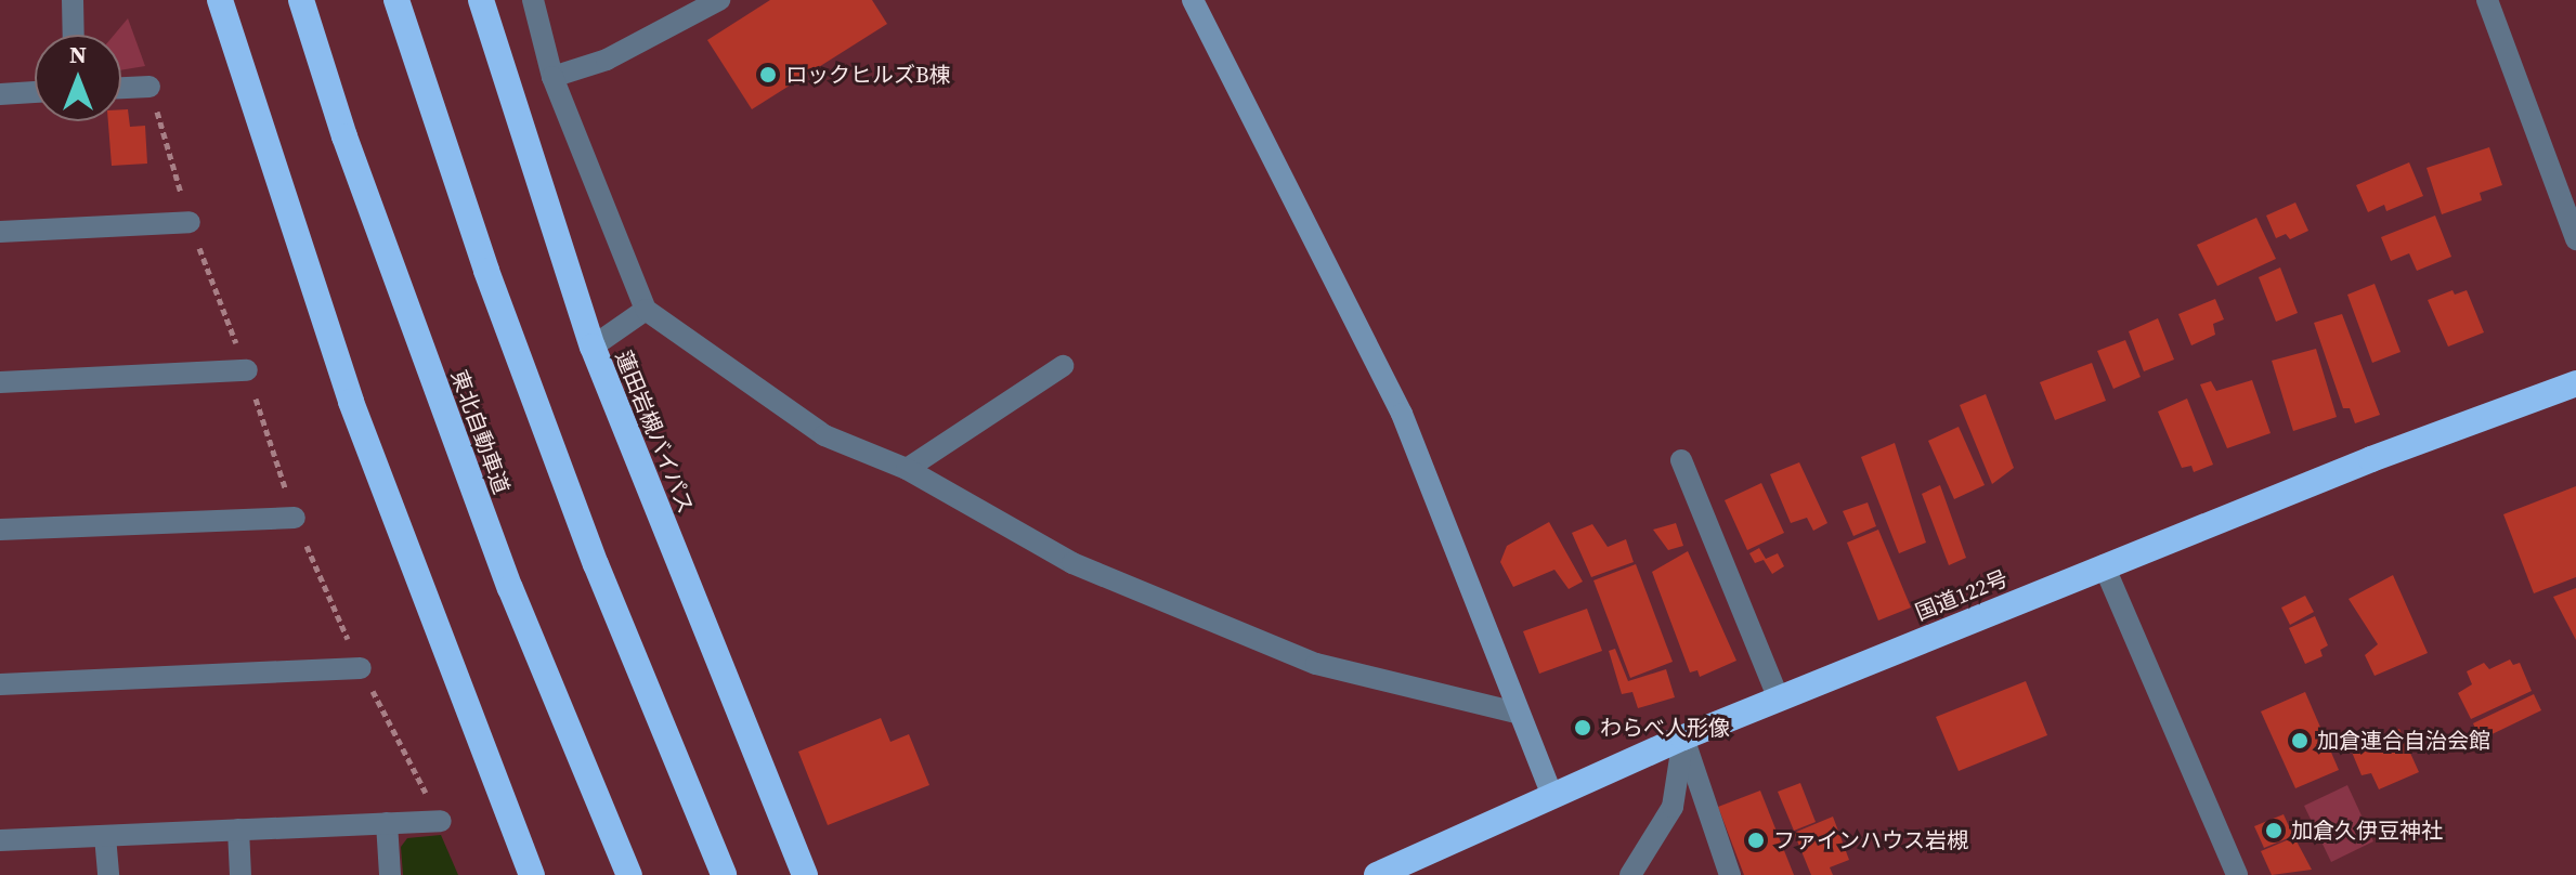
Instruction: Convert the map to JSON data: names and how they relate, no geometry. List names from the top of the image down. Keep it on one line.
{"streets":{"highway":["東北自動車道","蓮田岩槻バイパス","国道122号"]},"places":["ロックヒルズB棟","わらべ人形像","加倉連合自治会館","加倉久伊豆神社","ファインハウス岩槻"],"north":"top"}
